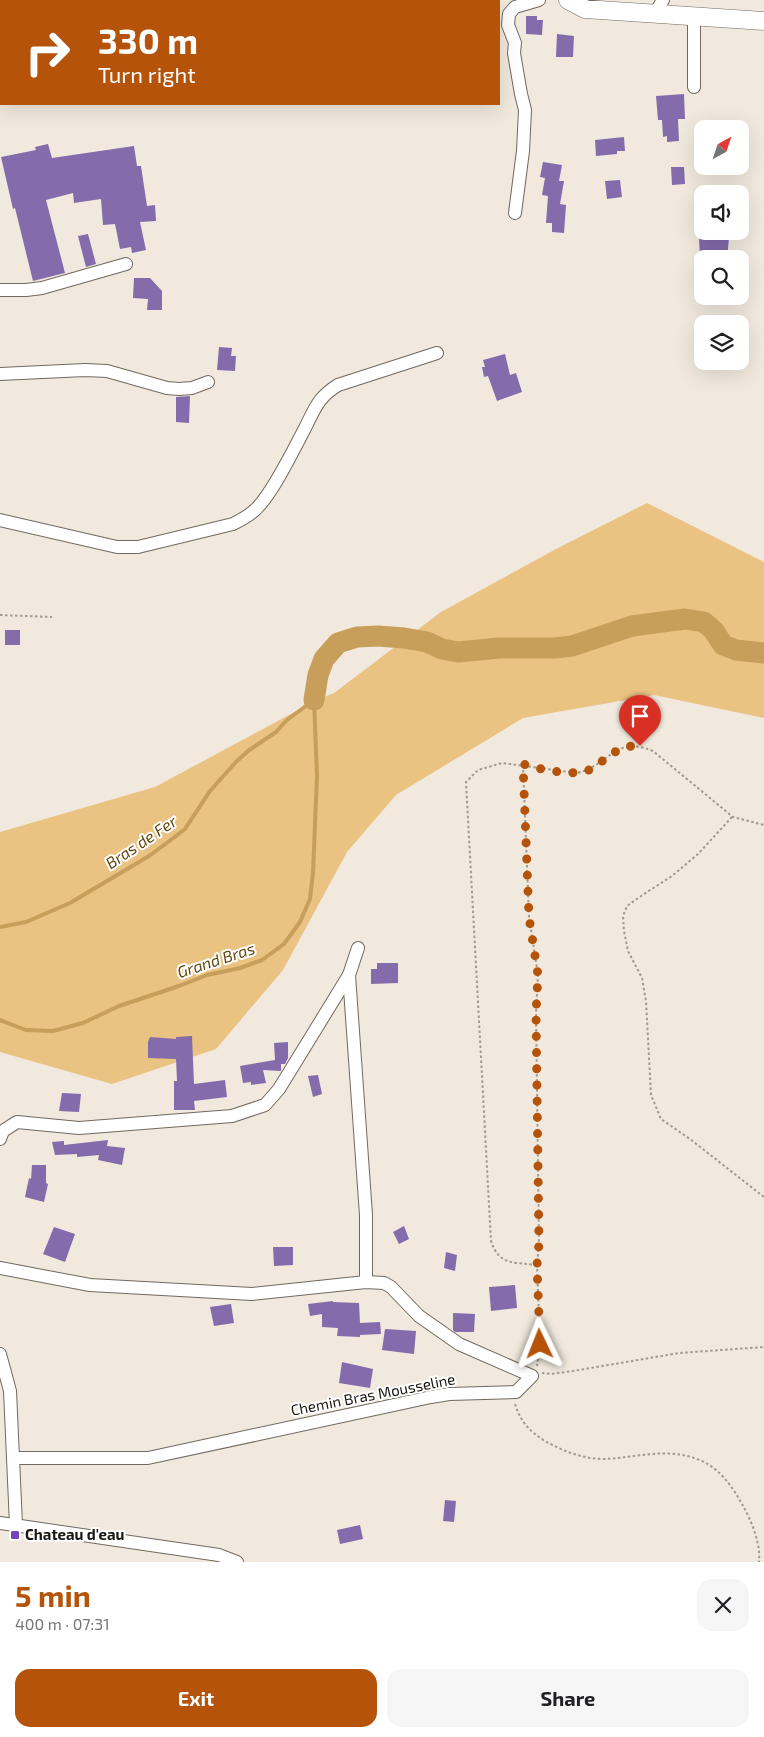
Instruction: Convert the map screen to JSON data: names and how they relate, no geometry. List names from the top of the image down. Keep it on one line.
{"streets":{"street":["Chemin Bras Mousseline"]},"water":["Bras de Fer","Grand Bras"],"places":{"transit":["Chateau d'eau"]},"north":"top right","page":{"turn":["330 m","Turn right"],"heading":["5 min","400 m · 07:31"],"buttons":["Exit","Share"]}}
